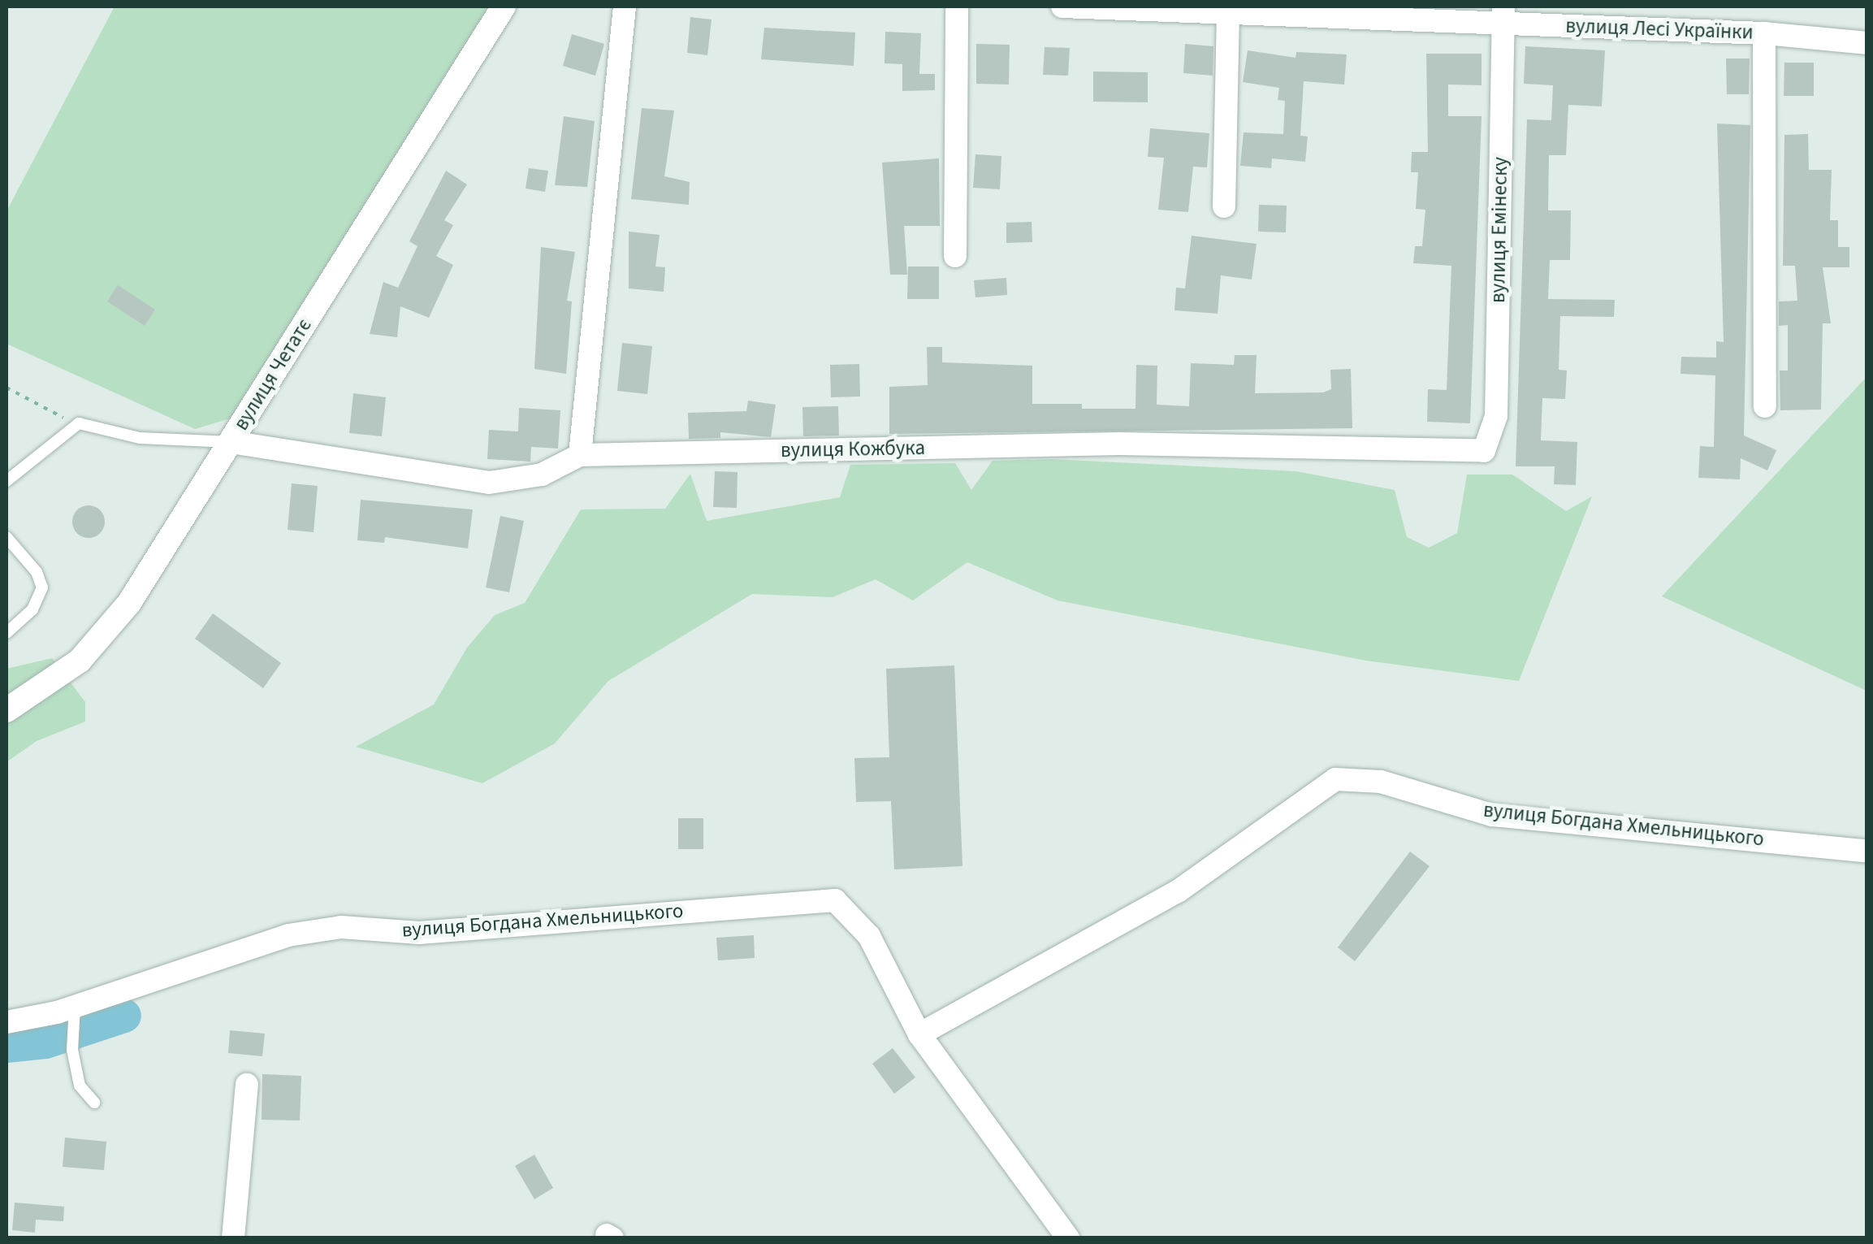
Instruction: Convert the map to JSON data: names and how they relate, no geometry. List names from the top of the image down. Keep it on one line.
{"streets":{"street":["вулиця Лесі Українки","вулиця Емінеску","вулиця Четатє","вулиця Кожбука","вулиця Богдана Хмельницького"]},"crossings":[["вулиця Лесі Українки","вулиця Емінеску"],["вулиця Емінеску","вулиця Кожбука"],["вулиця Четатє","вулиця Кожбука"]]}
